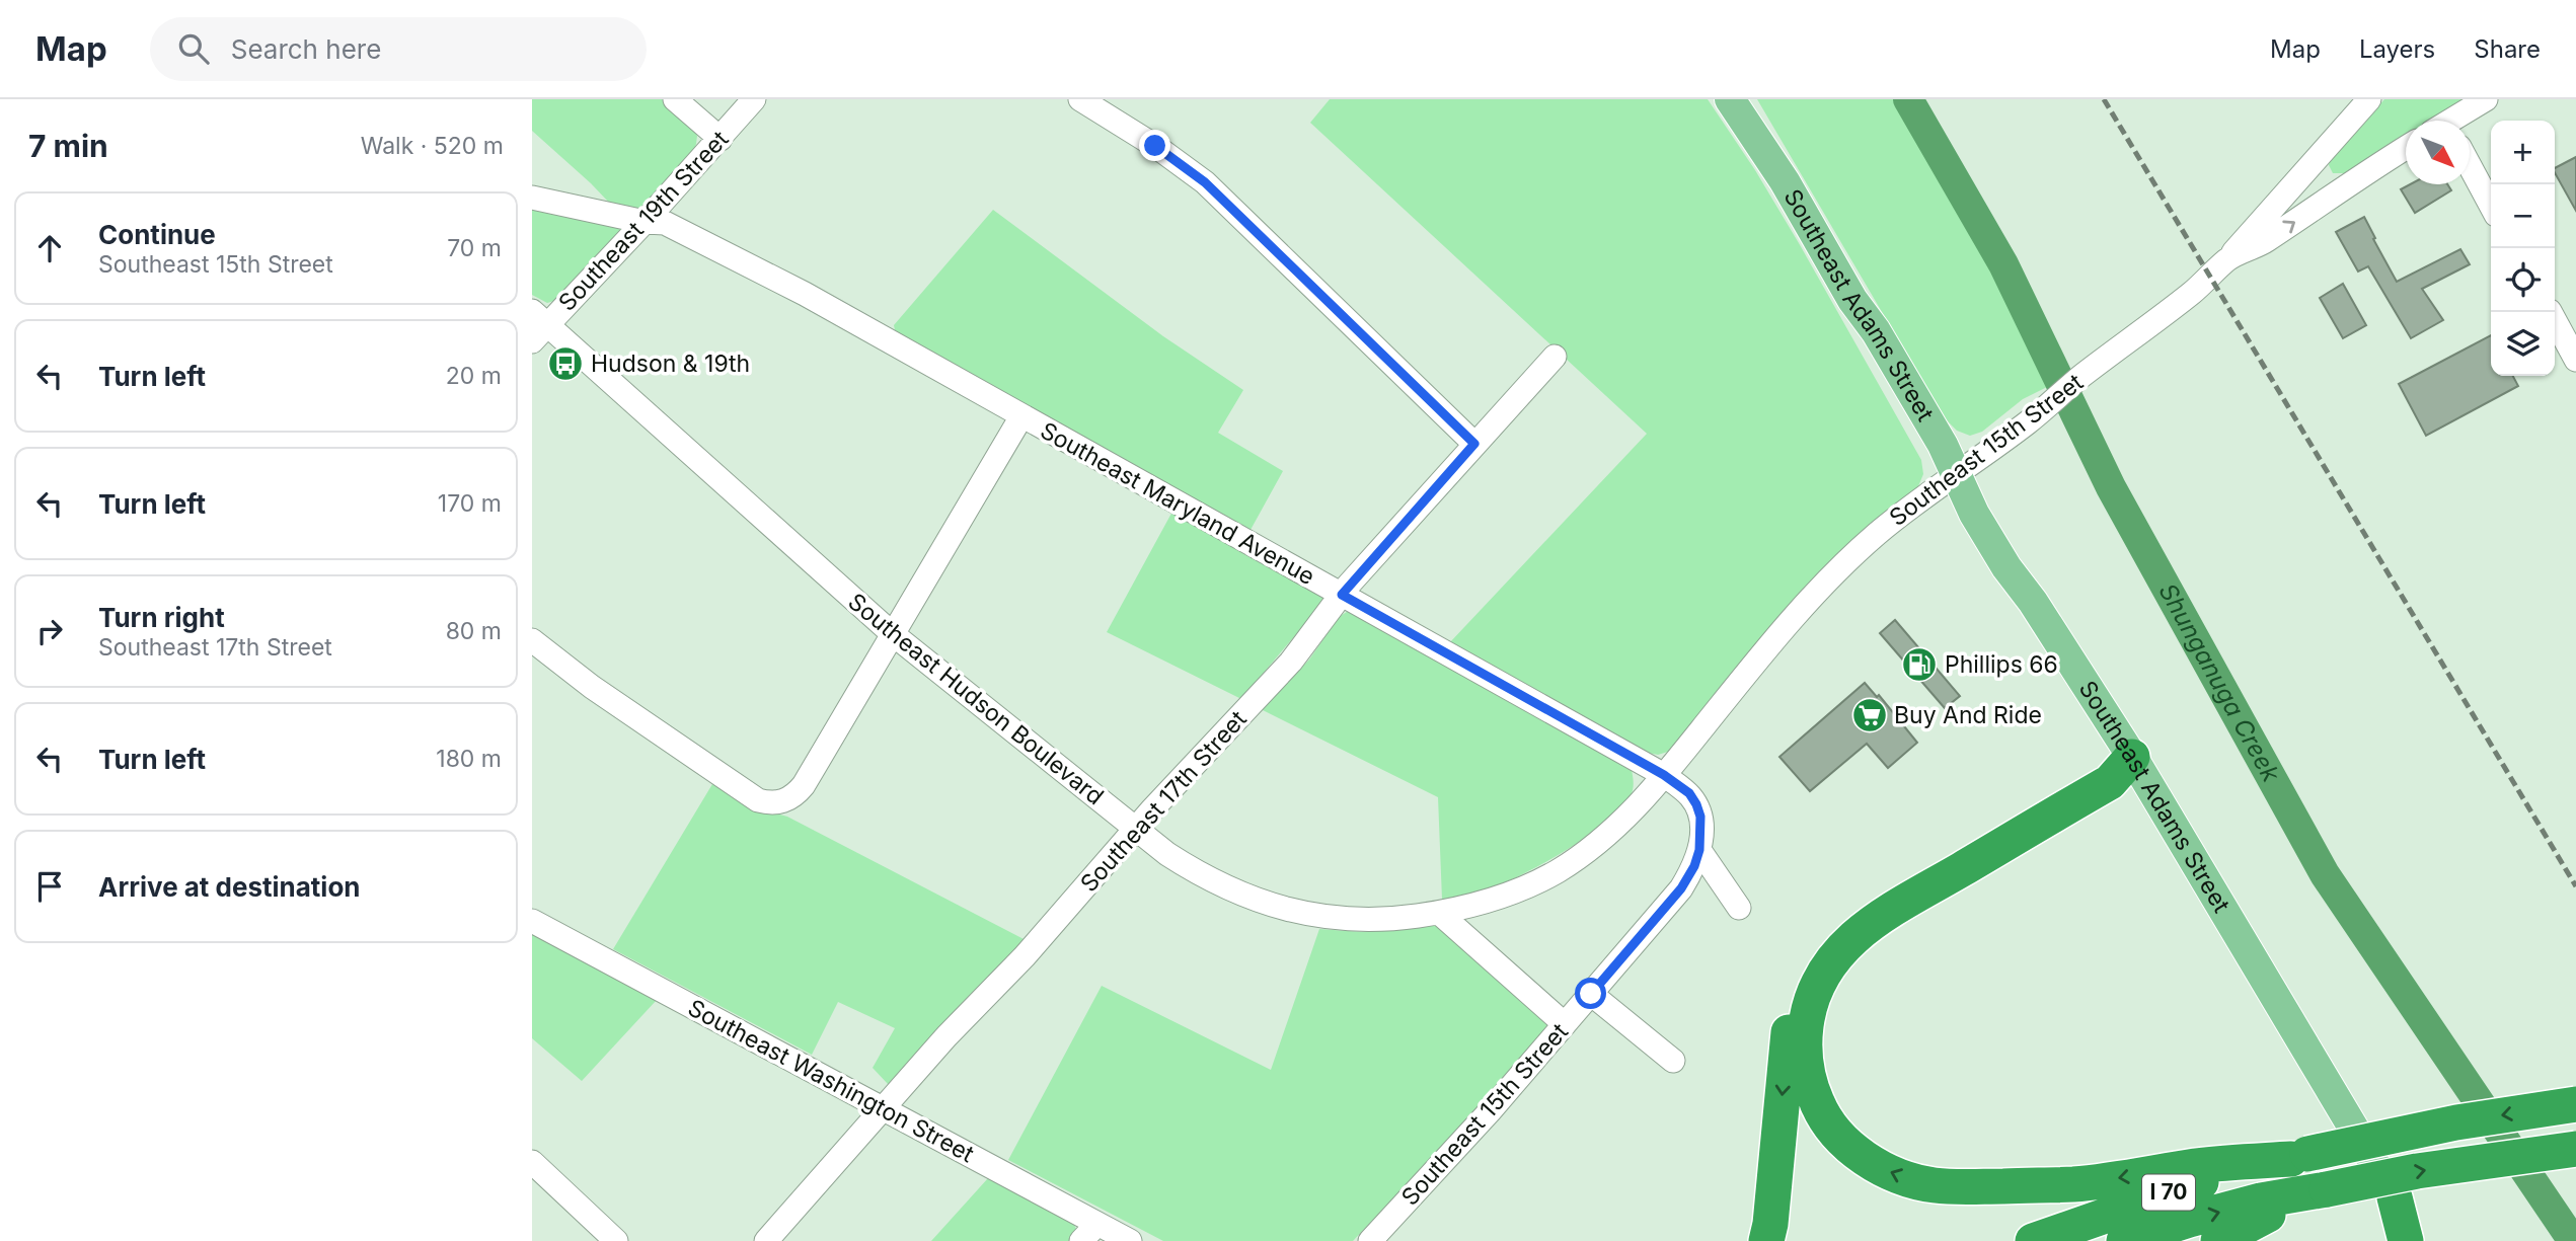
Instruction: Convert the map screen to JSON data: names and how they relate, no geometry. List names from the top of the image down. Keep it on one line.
{"streets":{"highway":["I 70"],"main road":["Southeast Adams Street"],"street":["Southeast 19th Street","Southeast 15th Street","Southeast Maryland Avenue","Southeast Hudson Boulevard","Southeast 17th Street","Southeast Washington Street"]},"crossings":[["Southeast 19th Street","Southeast Maryland Avenue"],["Southeast 19th Street","Southeast Hudson Boulevard"],["Southeast Adams Street","Southeast 15th Street"],["Southeast 15th Street","Southeast Maryland Avenue"],["Southeast 15th Street","Southeast Hudson Boulevard"],["Southeast Maryland Avenue","Southeast Hudson Boulevard"],["Southeast Maryland Avenue","Southeast 17th Street"],["Southeast Hudson Boulevard","Southeast 17th Street"],["Southeast 17th Street","Southeast Washington Street"]],"water":["Shunganuga Creek"],"places":{"bus stop":["Hudson & 19th"],"fuel station":["Phillips 66"],"supermarket":["Buy And Ride"]},"north":"bottom right","page":{"header":"Map","search":"Search here","nav":["Map","Layers","Share"],"heading":["7 min","Walk · 520 m"],"map_buttons":["+","−"],"list":[["Continue","Southeast 15th Street","70 m"],["Turn left","20 m"],["Turn left","170 m"],["Turn right","Southeast 17th Street","80 m"],["Turn left","180 m"],"Arrive at destination"]}}
